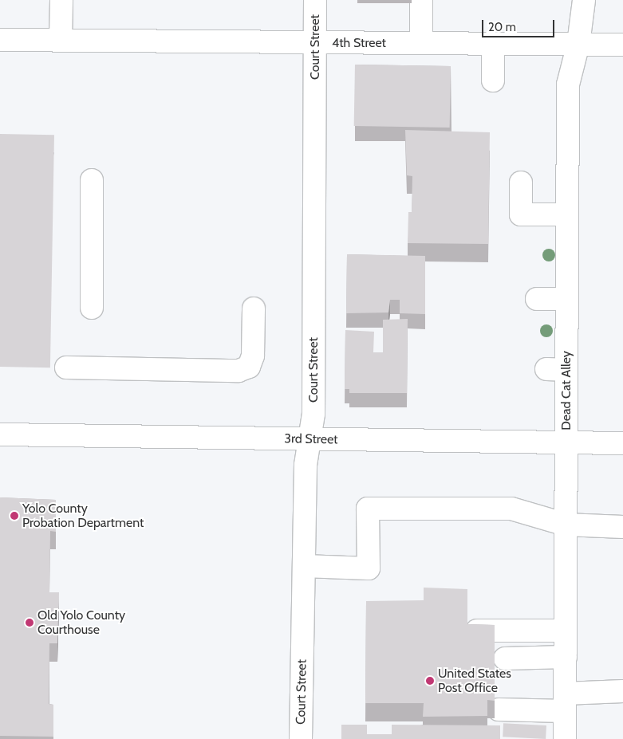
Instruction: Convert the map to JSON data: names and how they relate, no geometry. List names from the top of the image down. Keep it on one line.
{"streets":{"street":["4th Street","Court Street","Dead Cat Alley","3rd Street"]},"crossings":[["4th Street","Court Street"],["4th Street","Dead Cat Alley"],["Court Street","3rd Street"],["Dead Cat Alley","3rd Street"]],"places":["Yolo County Probation Department","Old Yolo County Courthouse","United States Post Office"],"scale_bar":"20 m"}
